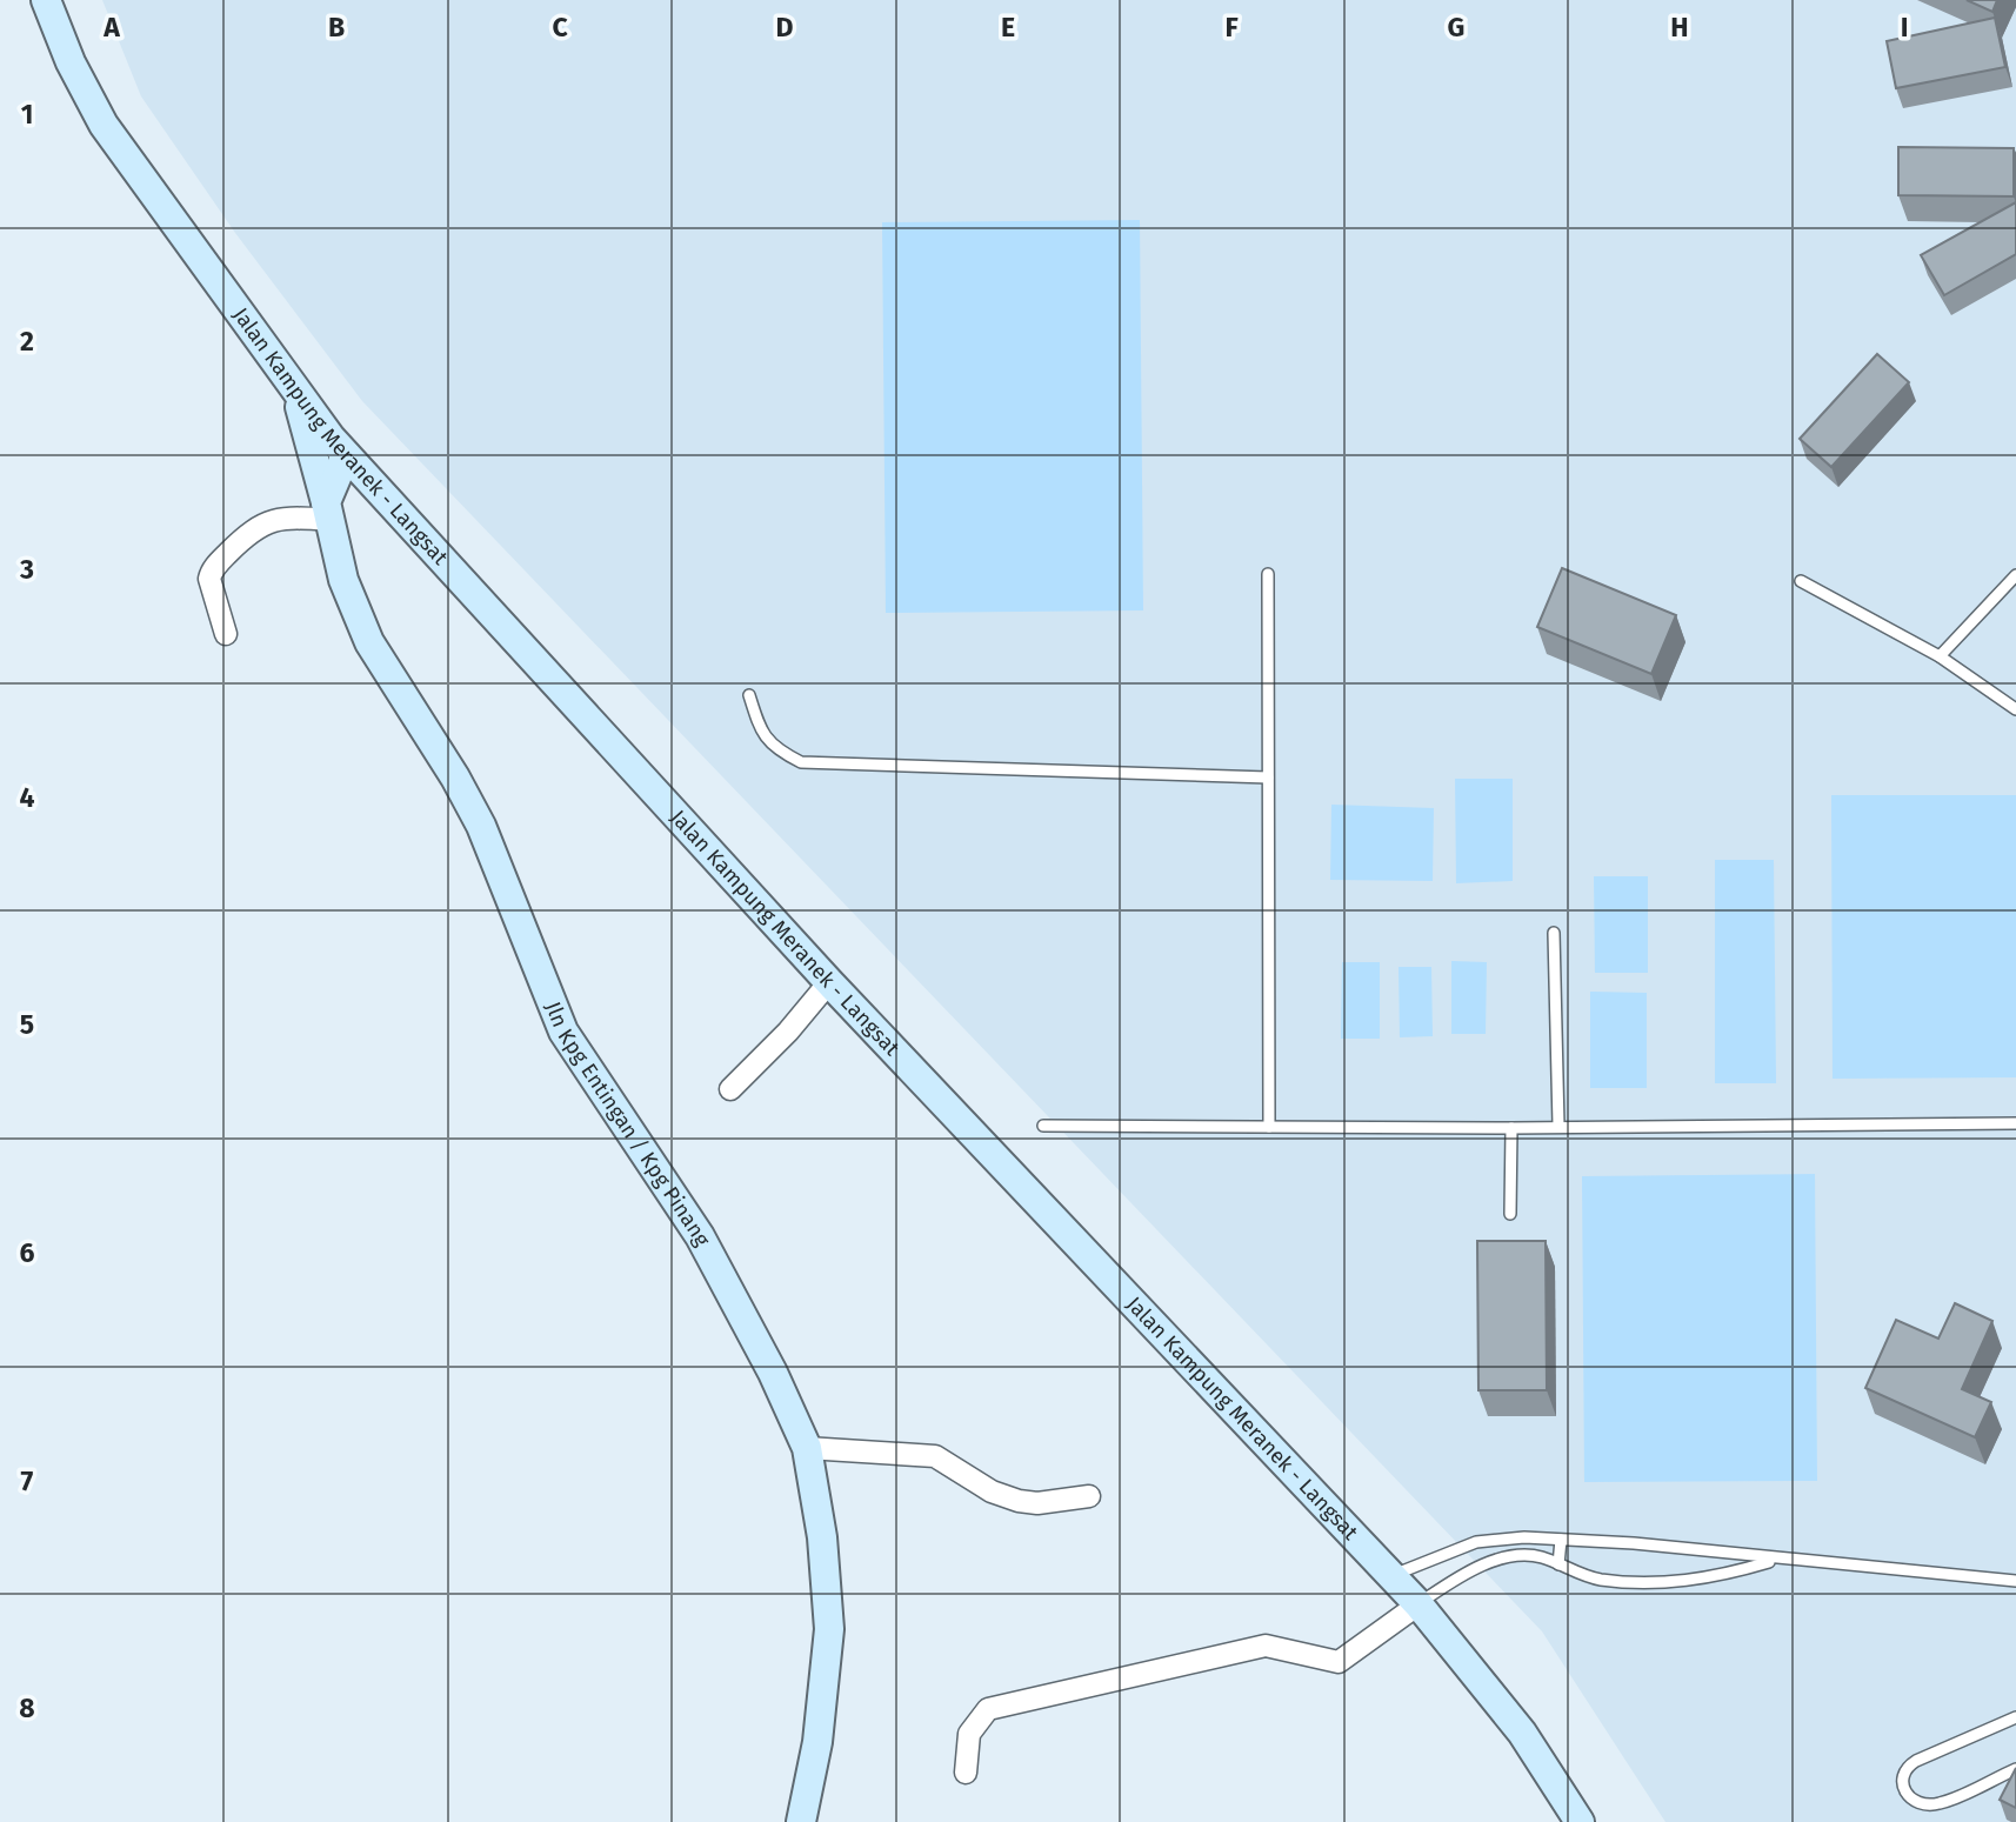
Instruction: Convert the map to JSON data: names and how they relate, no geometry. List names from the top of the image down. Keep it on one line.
{"streets":{"main road":["Jalan Kampung Meranek - Langsat","Jln Kpg Entingan / Kpg Pinang"]},"crossings":[["Jalan Kampung Meranek - Langsat","Jln Kpg Entingan / Kpg Pinang"]],"grid":{"columns":["A","B","C","D","E","F","G","H","I"],"rows":["1","2","3","4","5","6","7","8"]}}
